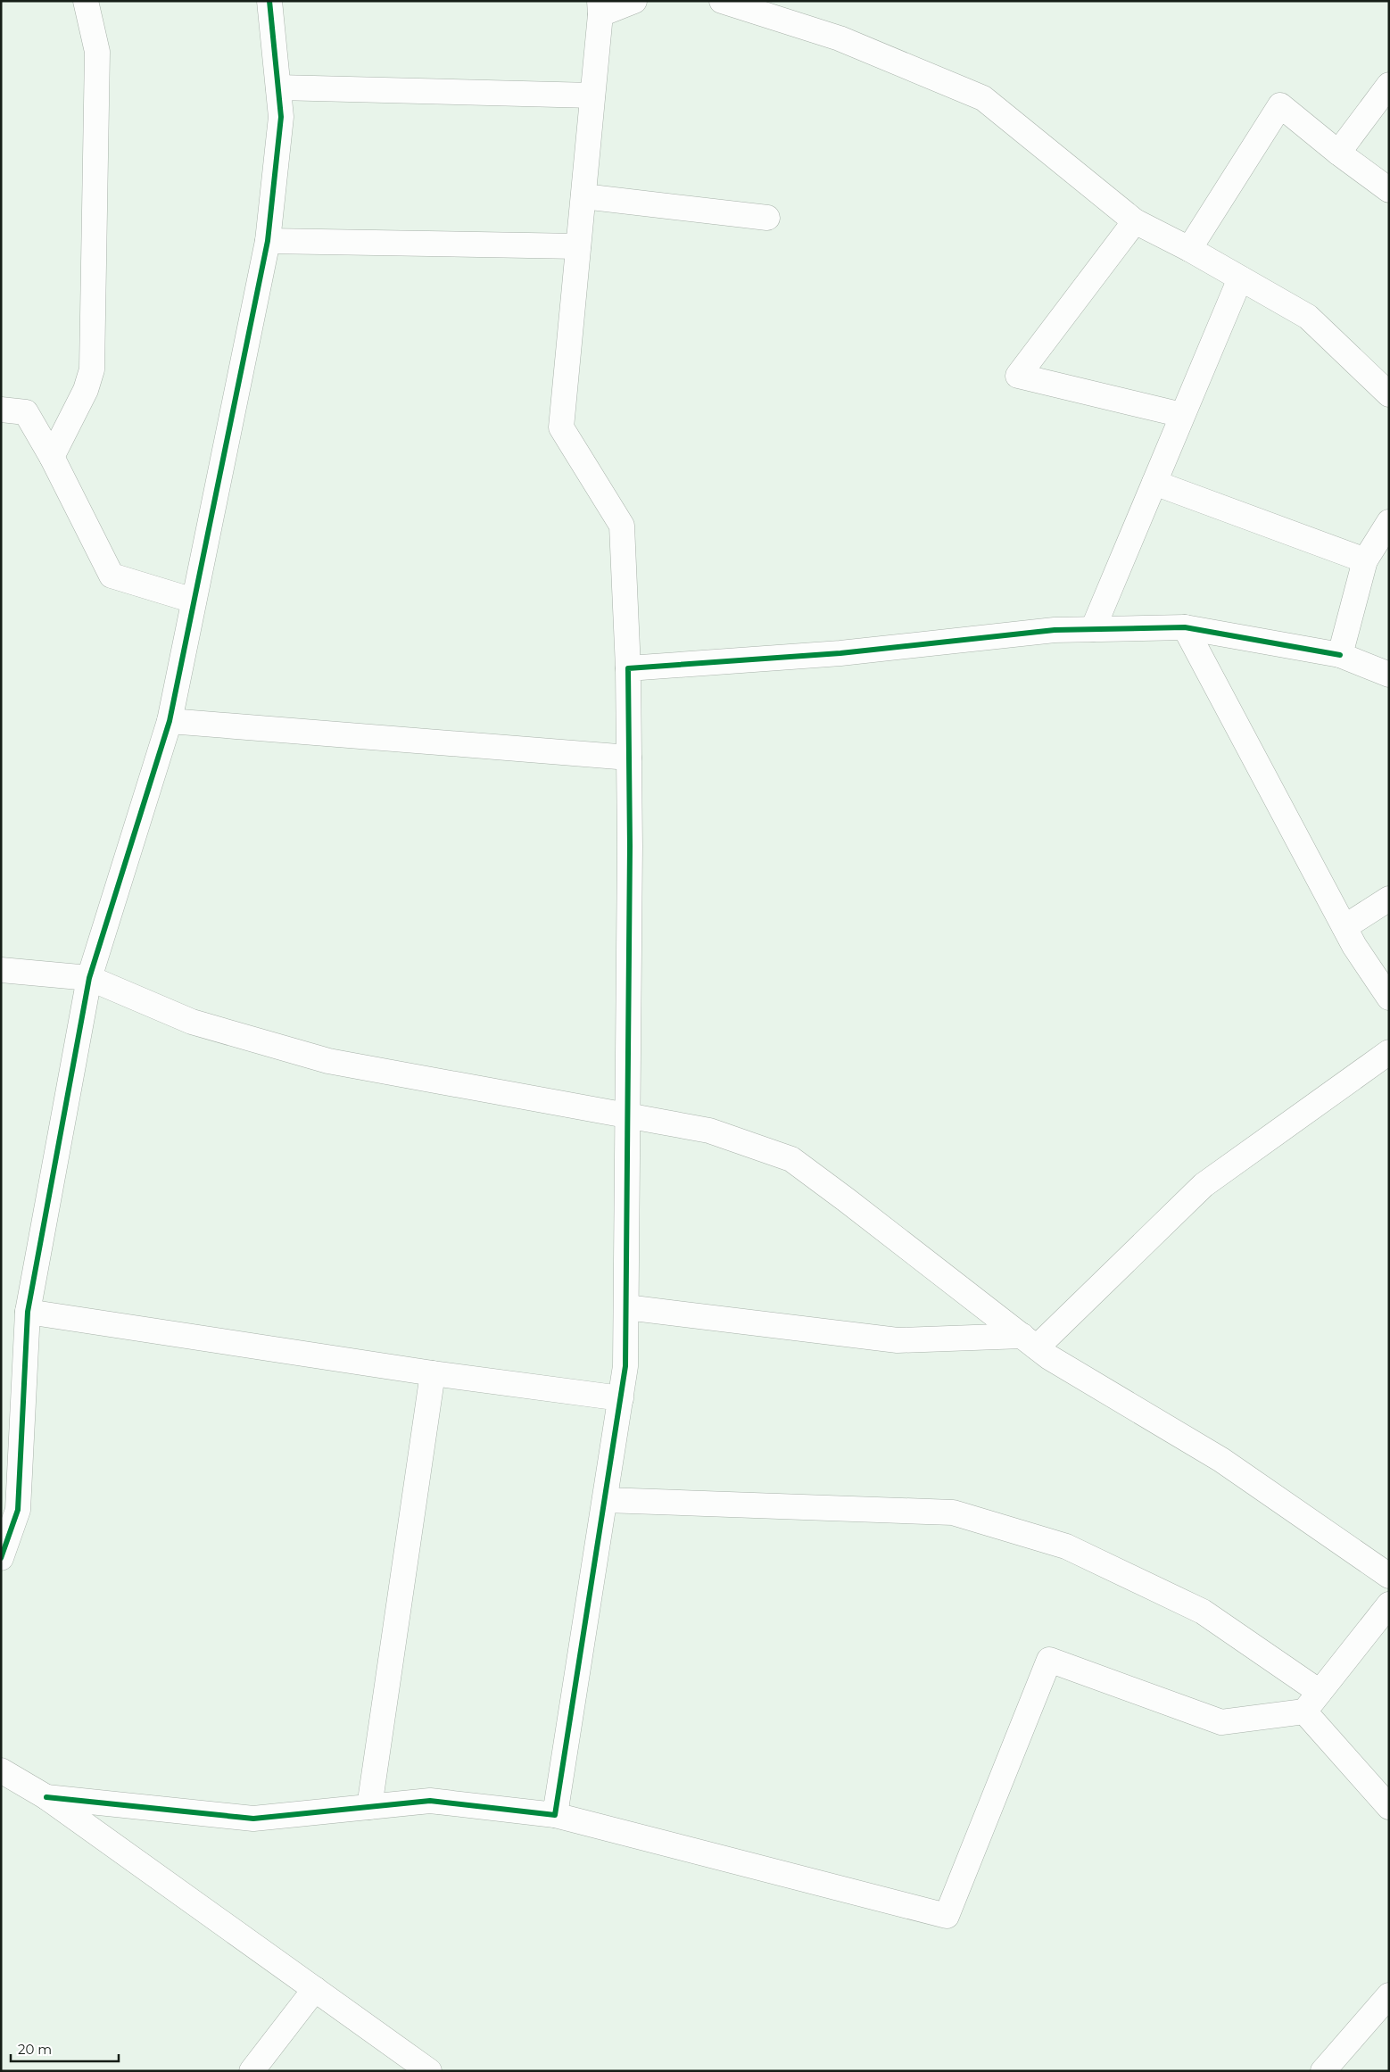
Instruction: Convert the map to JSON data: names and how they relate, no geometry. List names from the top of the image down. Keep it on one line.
{"scale_bar":"20 m"}
